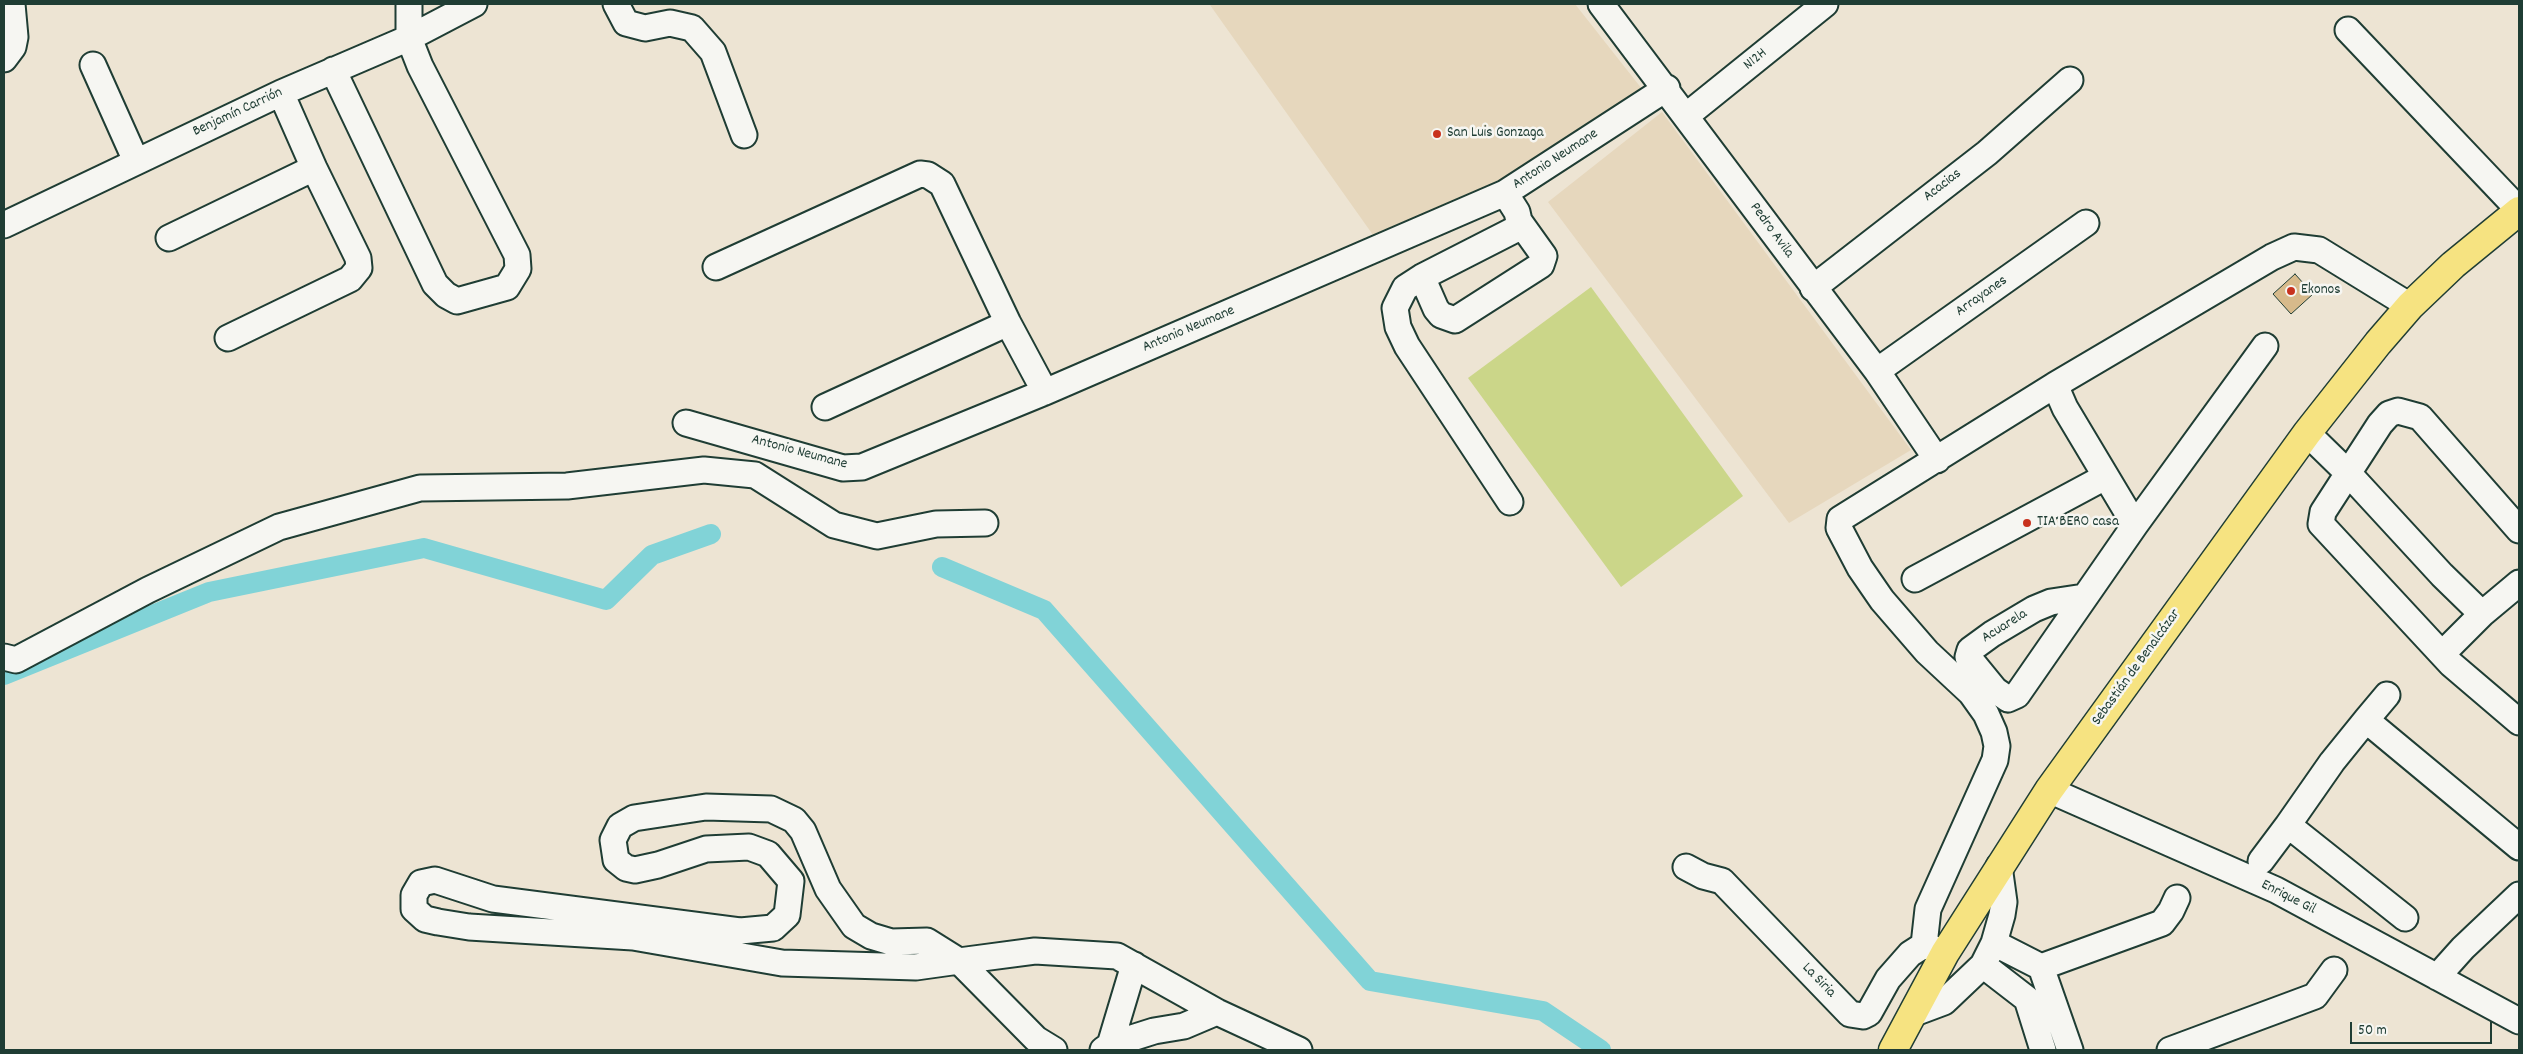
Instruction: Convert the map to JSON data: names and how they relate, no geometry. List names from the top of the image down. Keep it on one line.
{"streets":{"main road":["Sebastián de Benalcázar"],"street":["N12H","Benjamín Carrión","Antonio Neumane","Acacias","Pedro Avila","Arrayanes","Acuarela","Enrique Gil","La Siria"]},"crossings":[["N12H","Pedro Avila"],["Antonio Neumane","Pedro Avila"],["Acacias","Pedro Avila"],["Pedro Avila","Arrayanes"],["Sebastián de Benalcázar","Enrique Gil"],["Sebastián de Benalcázar","La Siria"]],"places":["San Luis Gonzaga","Ekonos","TIA BERO casa"],"scale_bar":"50 m"}
